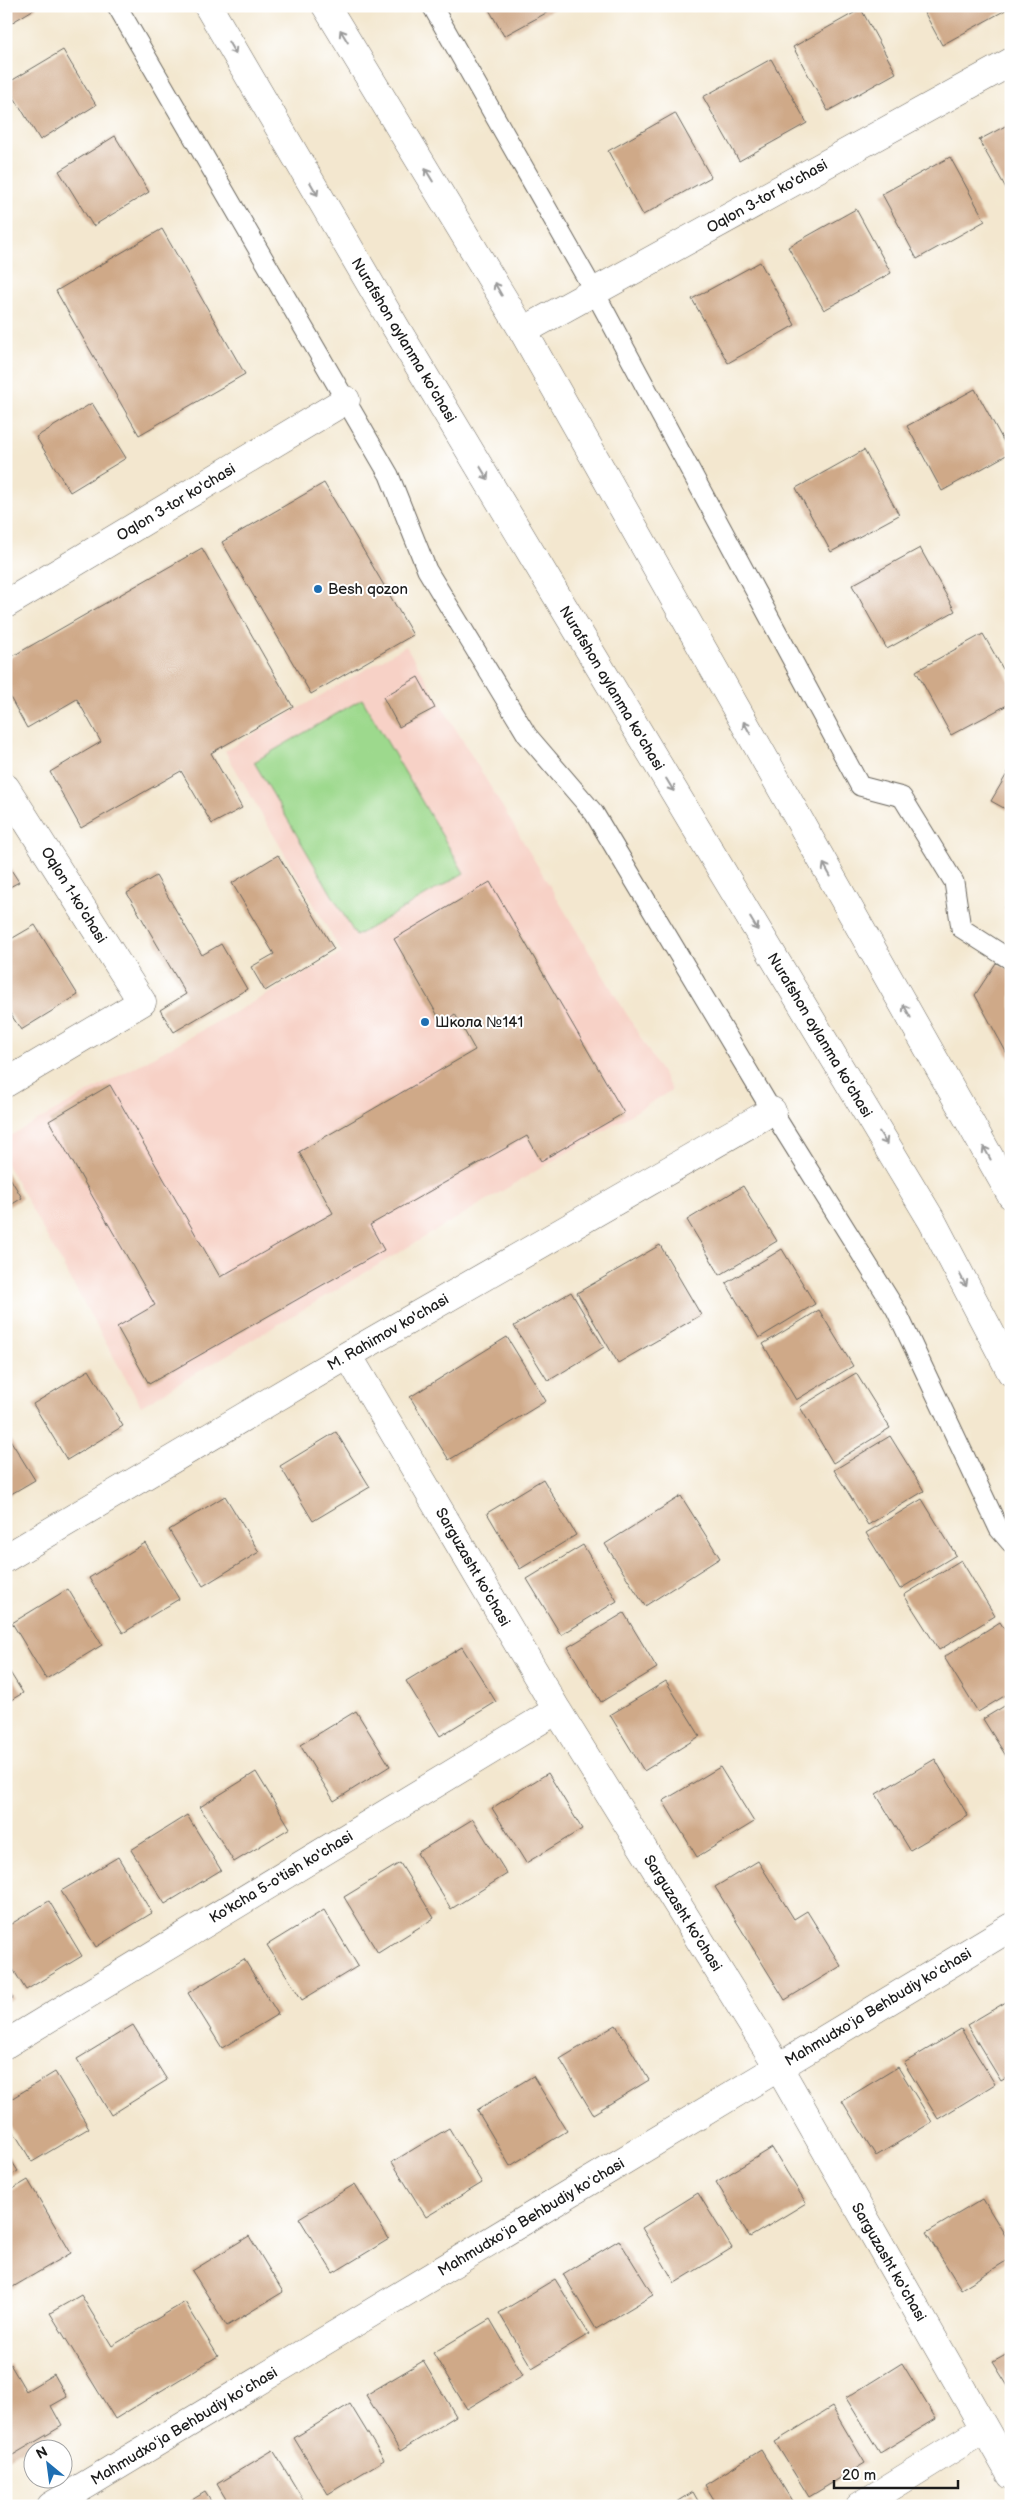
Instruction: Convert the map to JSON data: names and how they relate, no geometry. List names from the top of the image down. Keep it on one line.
{"streets":{"street":["Oqlon 3-tor ko'chasi","Nurafshon aylanma ko'chasi","Oqlon 1-ko'chasi","M. Rahimov ko'chasi","Sarguzasht ko'chasi","Ko'kcha 5-o'tish ko'chasi","Mahmudxoʻja Behbudiy koʻchasi"]},"crossings":[["M. Rahimov ko'chasi","Sarguzasht ko'chasi"],["Sarguzasht ko'chasi","Ko'kcha 5-o'tish ko'chasi"],["Sarguzasht ko'chasi","Mahmudxoʻja Behbudiy koʻchasi"]],"places":["Besh qozon","Школа №141"],"scale_bar":"20 m","north":"top left"}
